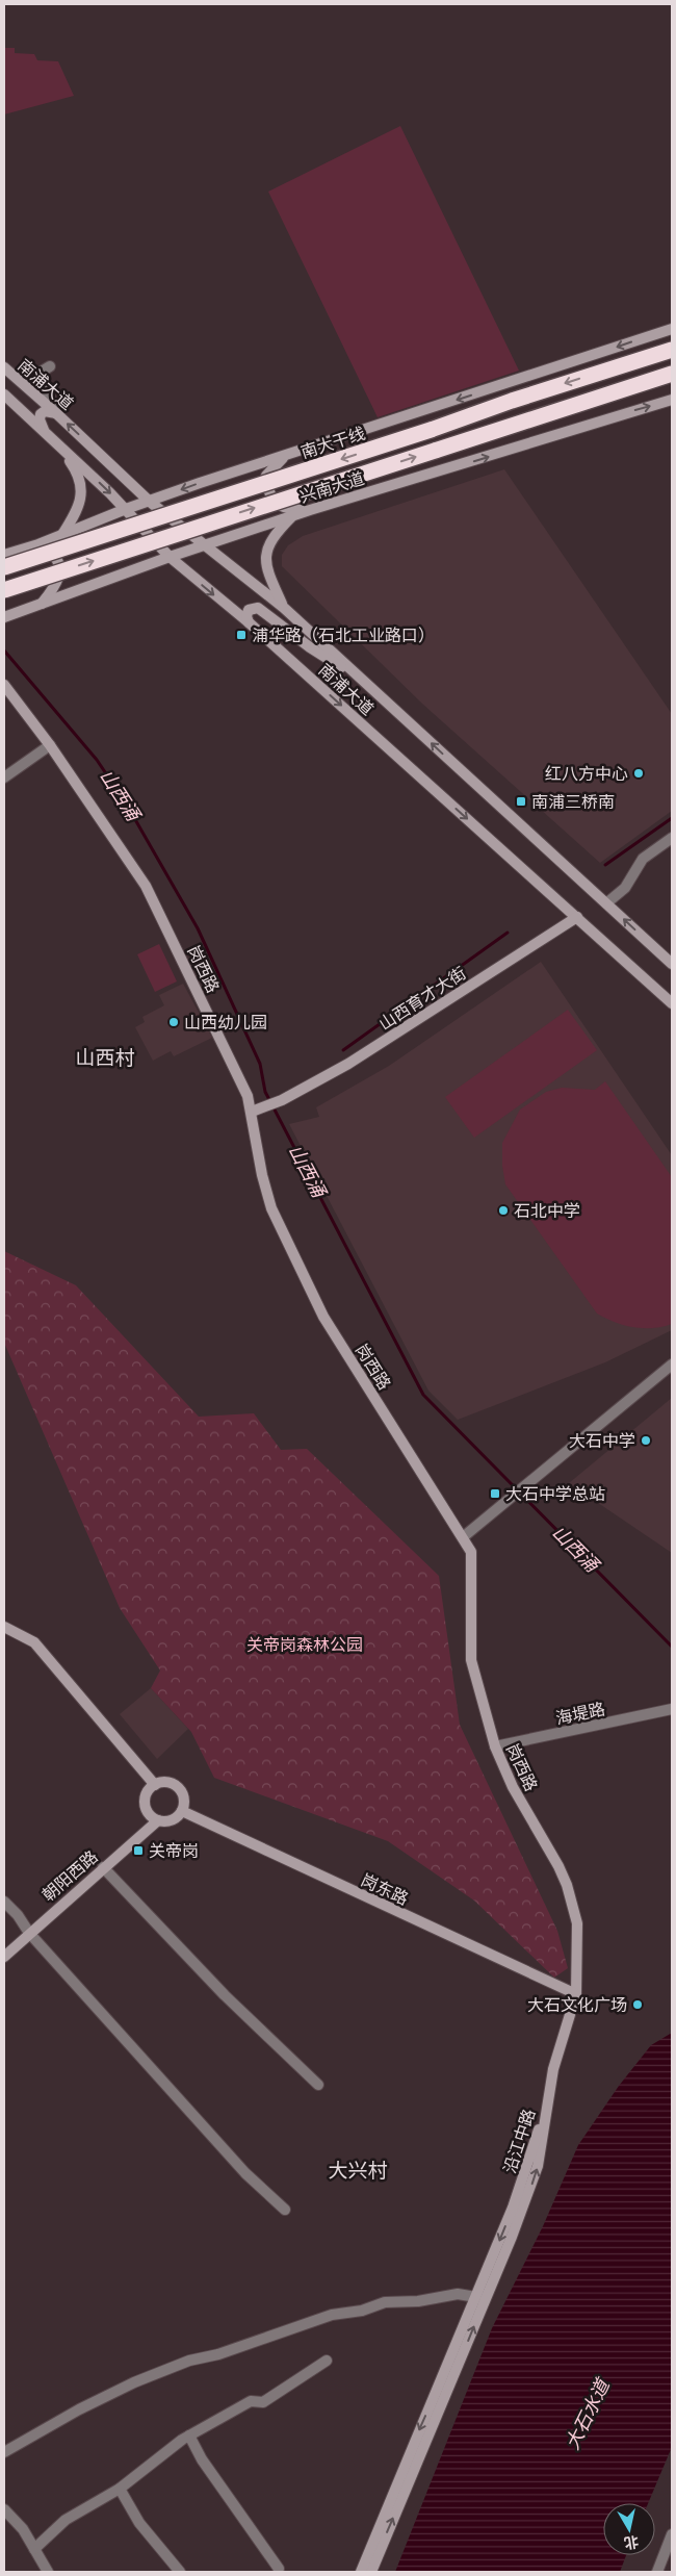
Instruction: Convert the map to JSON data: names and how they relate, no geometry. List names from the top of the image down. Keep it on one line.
{"streets":{"highway":["南大干线"],"main road":["南浦大道","兴南大道","岗西路","山西育才大街","朝阳西路","岗东路","沿江中路"],"street":["海堤路"]},"crossings":[["南浦大道","兴南大道"],["南浦大道","山西育才大街"],["岗西路","山西育才大街"],["岗西路","海堤路"],["岗西路","岗东路"],["岗西路","沿江中路"],["朝阳西路","岗东路"]],"districts":["山西村","大兴村"],"water":["山西涌","大石水道"],"parks":["关帝岗森林公园"],"places":{"transit":["浦华路（石北工业路口）","南浦三桥南","大石中学总站","关帝岗"],"other":["红八方中心","山西幼儿园","石北中学","大石中学","大石文化广场"]},"north":"bottom"}
